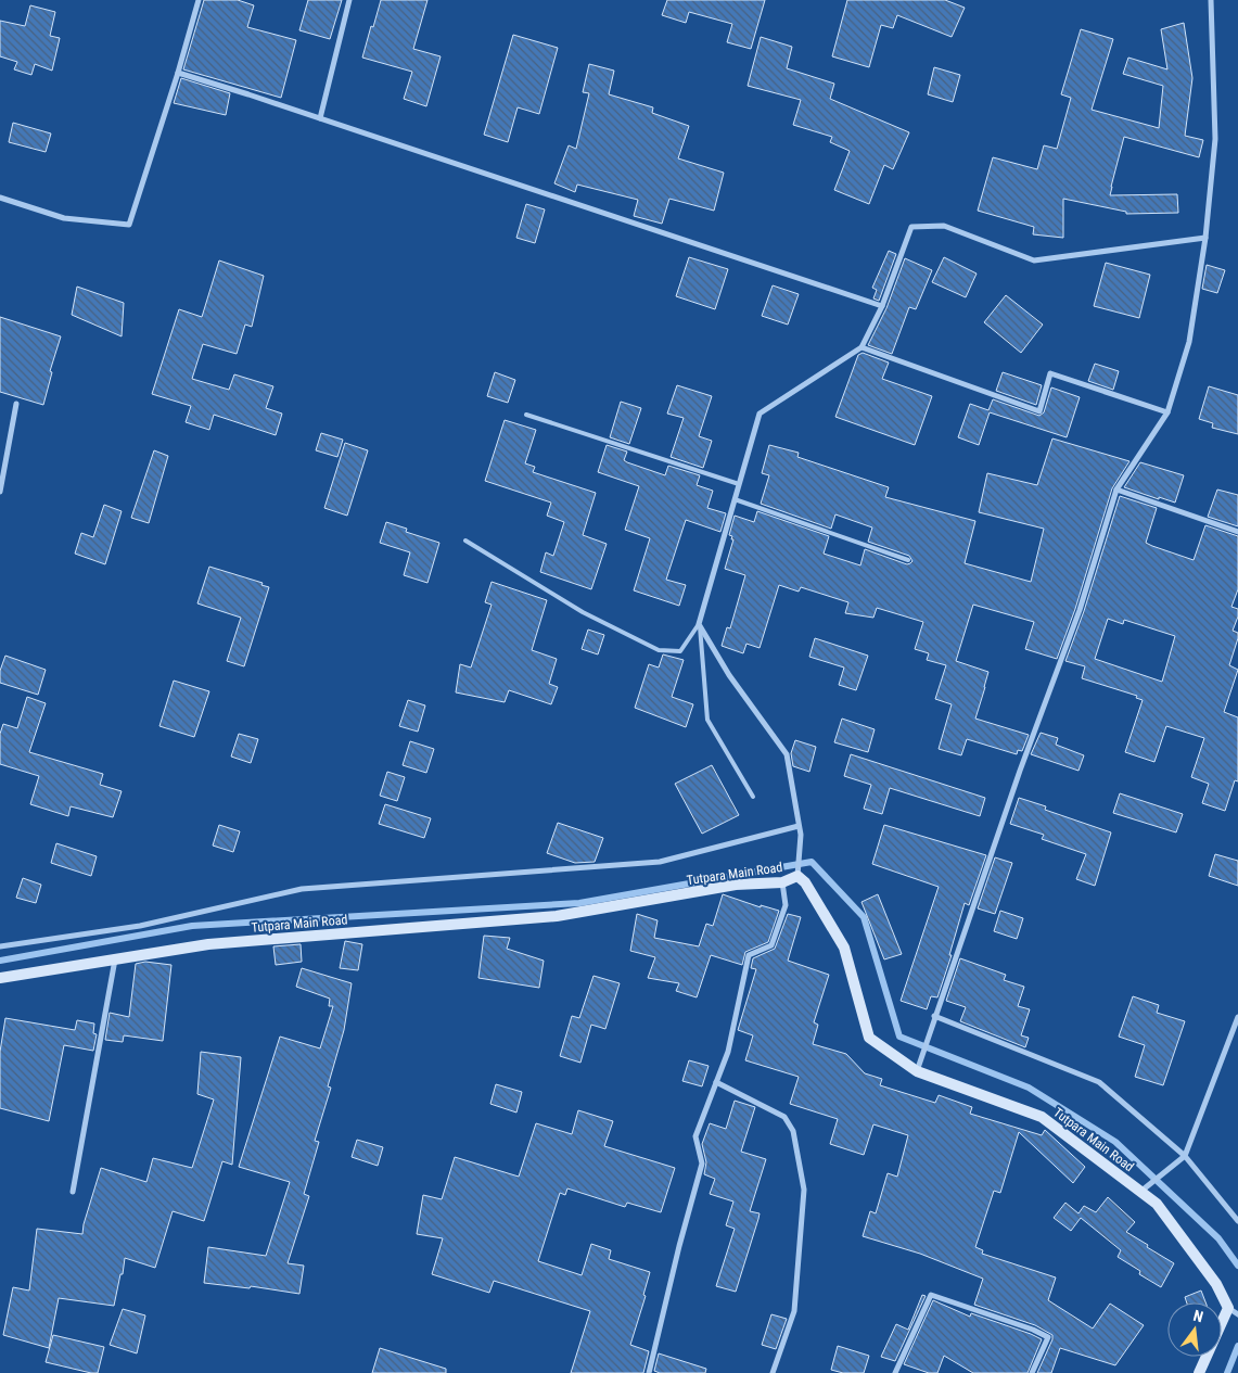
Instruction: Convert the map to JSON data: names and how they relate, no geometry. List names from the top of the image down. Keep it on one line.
{"streets":{"street":["Tutpara Main Road"]},"north":"top"}
